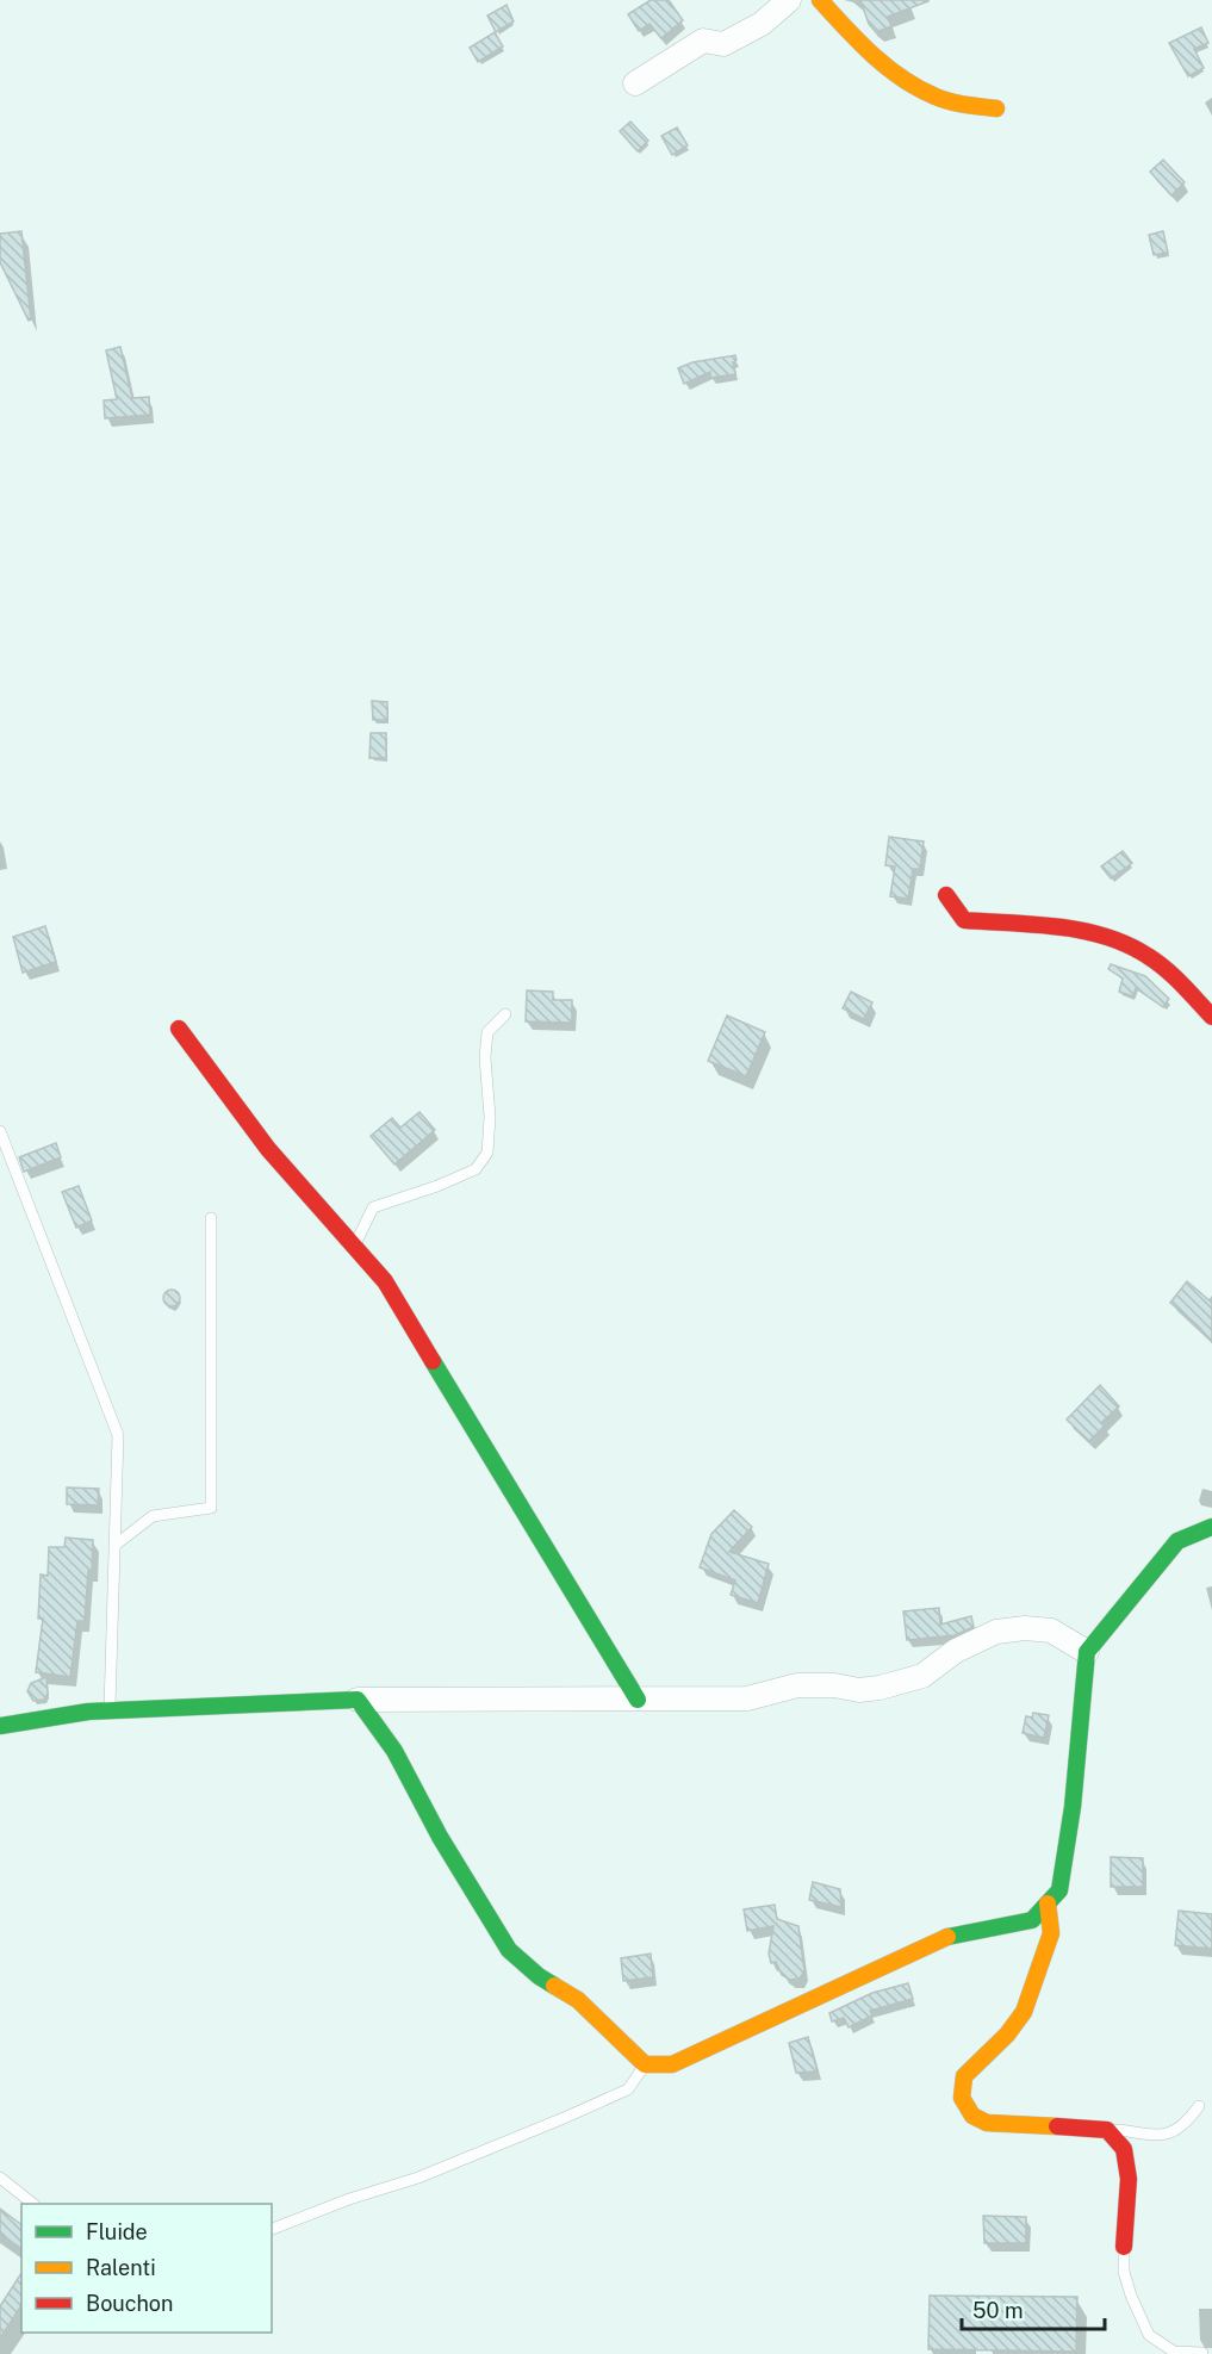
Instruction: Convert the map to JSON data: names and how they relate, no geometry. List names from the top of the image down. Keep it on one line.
{"legend":["Fluide","Ralenti","Bouchon"],"scale_bar":"50 m"}
